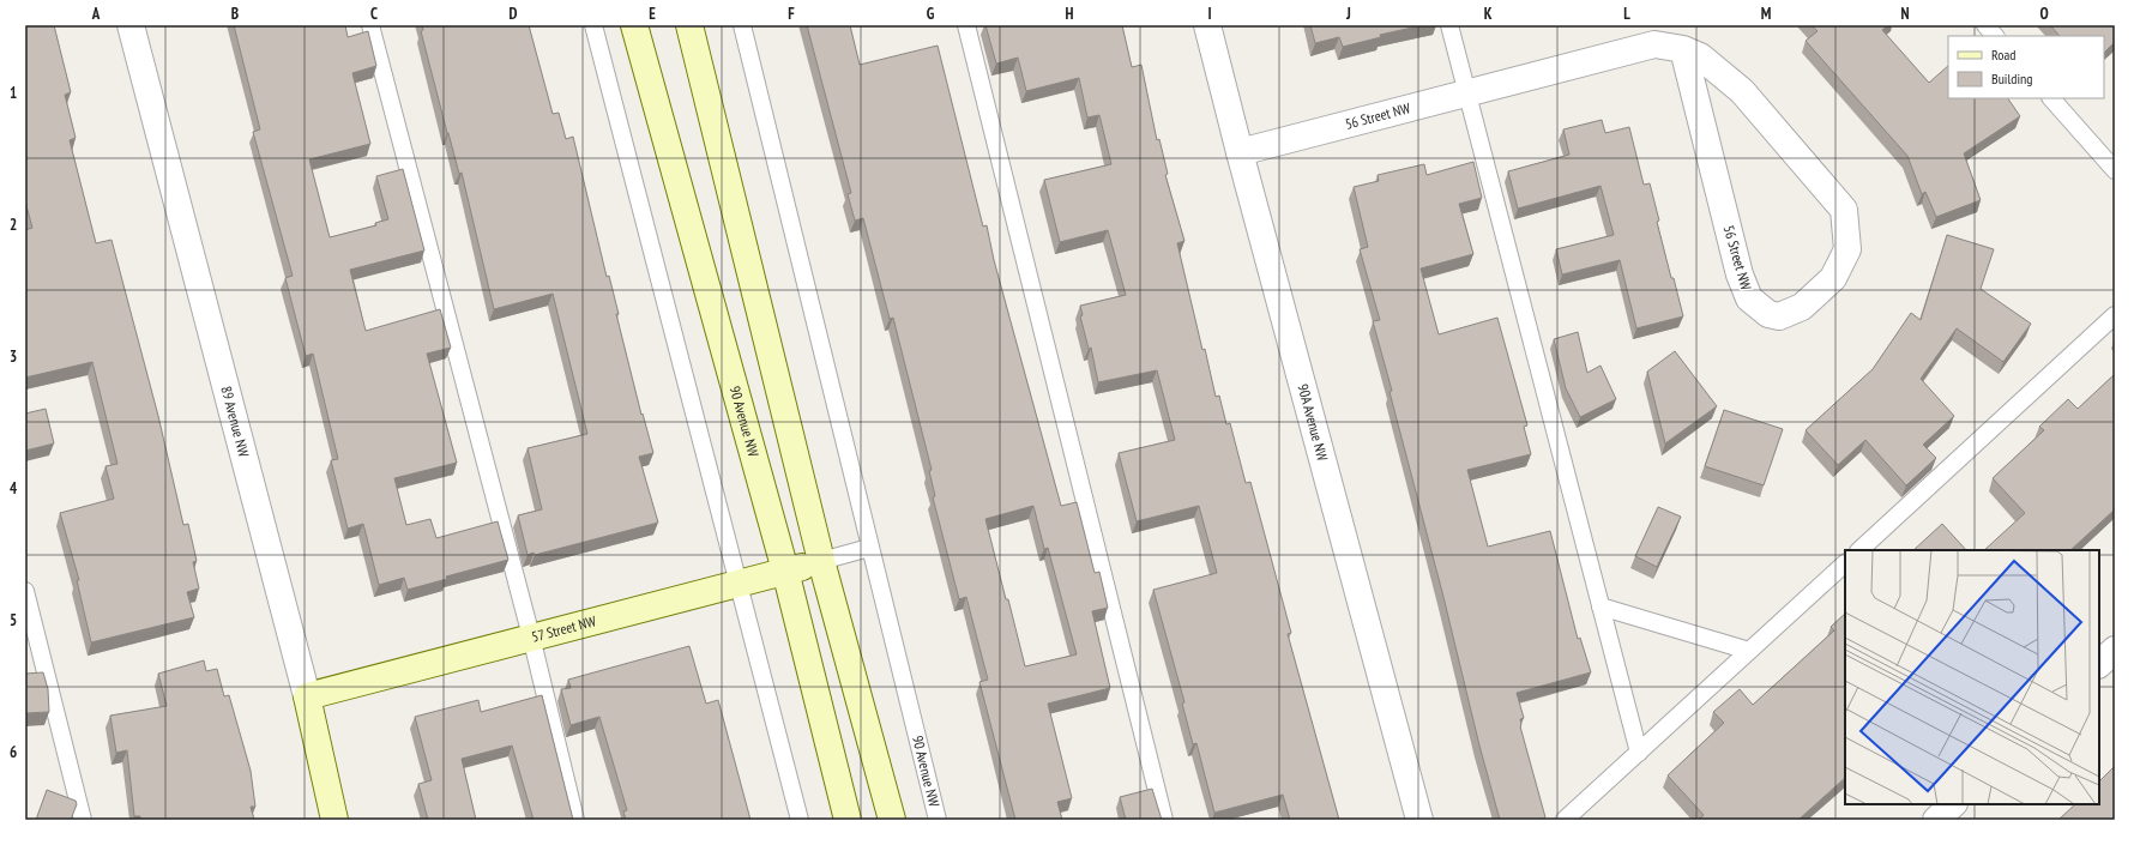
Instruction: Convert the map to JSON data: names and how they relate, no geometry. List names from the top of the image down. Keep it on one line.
{"streets":{"main road":["89 Avenue NW","90 Avenue NW","57 Street NW"],"street":["56 Street NW","90A Avenue NW"]},"crossings":[["56 Street NW","90A Avenue NW"],["89 Avenue NW","57 Street NW"],["90 Avenue NW","57 Street NW"]],"legend":["Road","Building"],"grid":{"columns":["A","B","C","D","E","F","G","H","I","J","K","L","M","N","O"],"rows":["1","2","3","4","5","6"]}}
